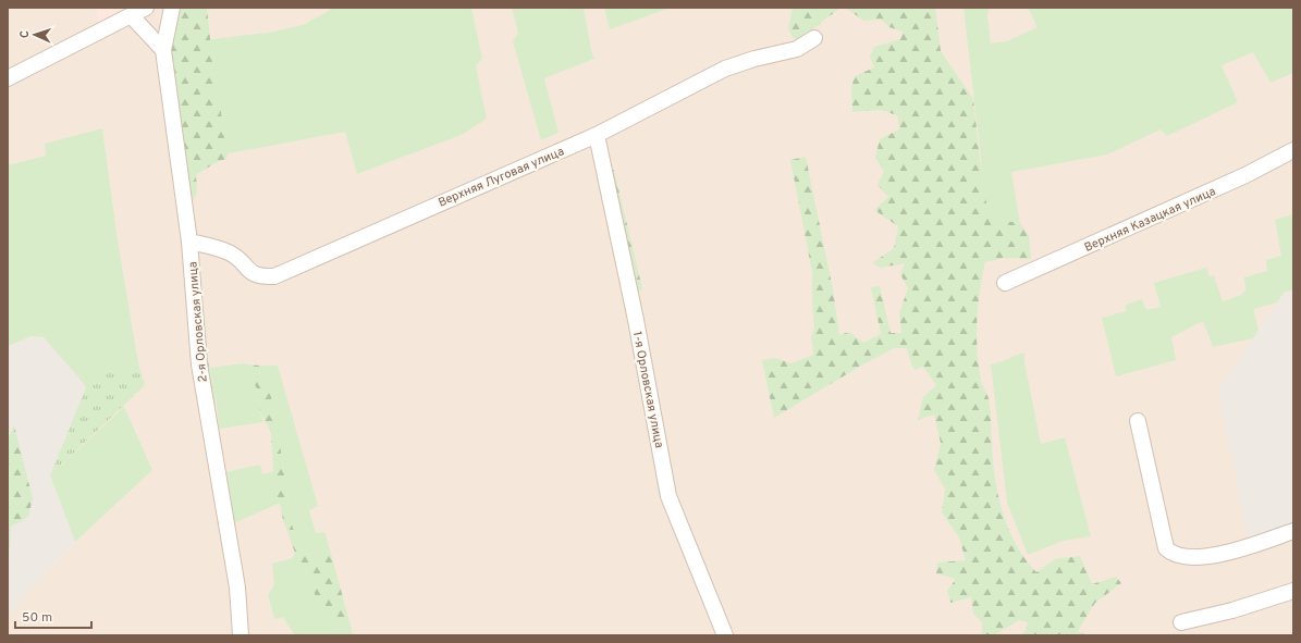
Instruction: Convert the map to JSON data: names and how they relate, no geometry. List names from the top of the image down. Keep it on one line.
{"streets":{"street":["Верхняя Луговая улица","Верхняя Казацкая улица","2-я Орловская улица","1-я Орловская улица"]},"crossings":[["Верхняя Луговая улица","2-я Орловская улица"],["Верхняя Луговая улица","1-я Орловская улица"]],"scale_bar":"50 m","north":"left"}
